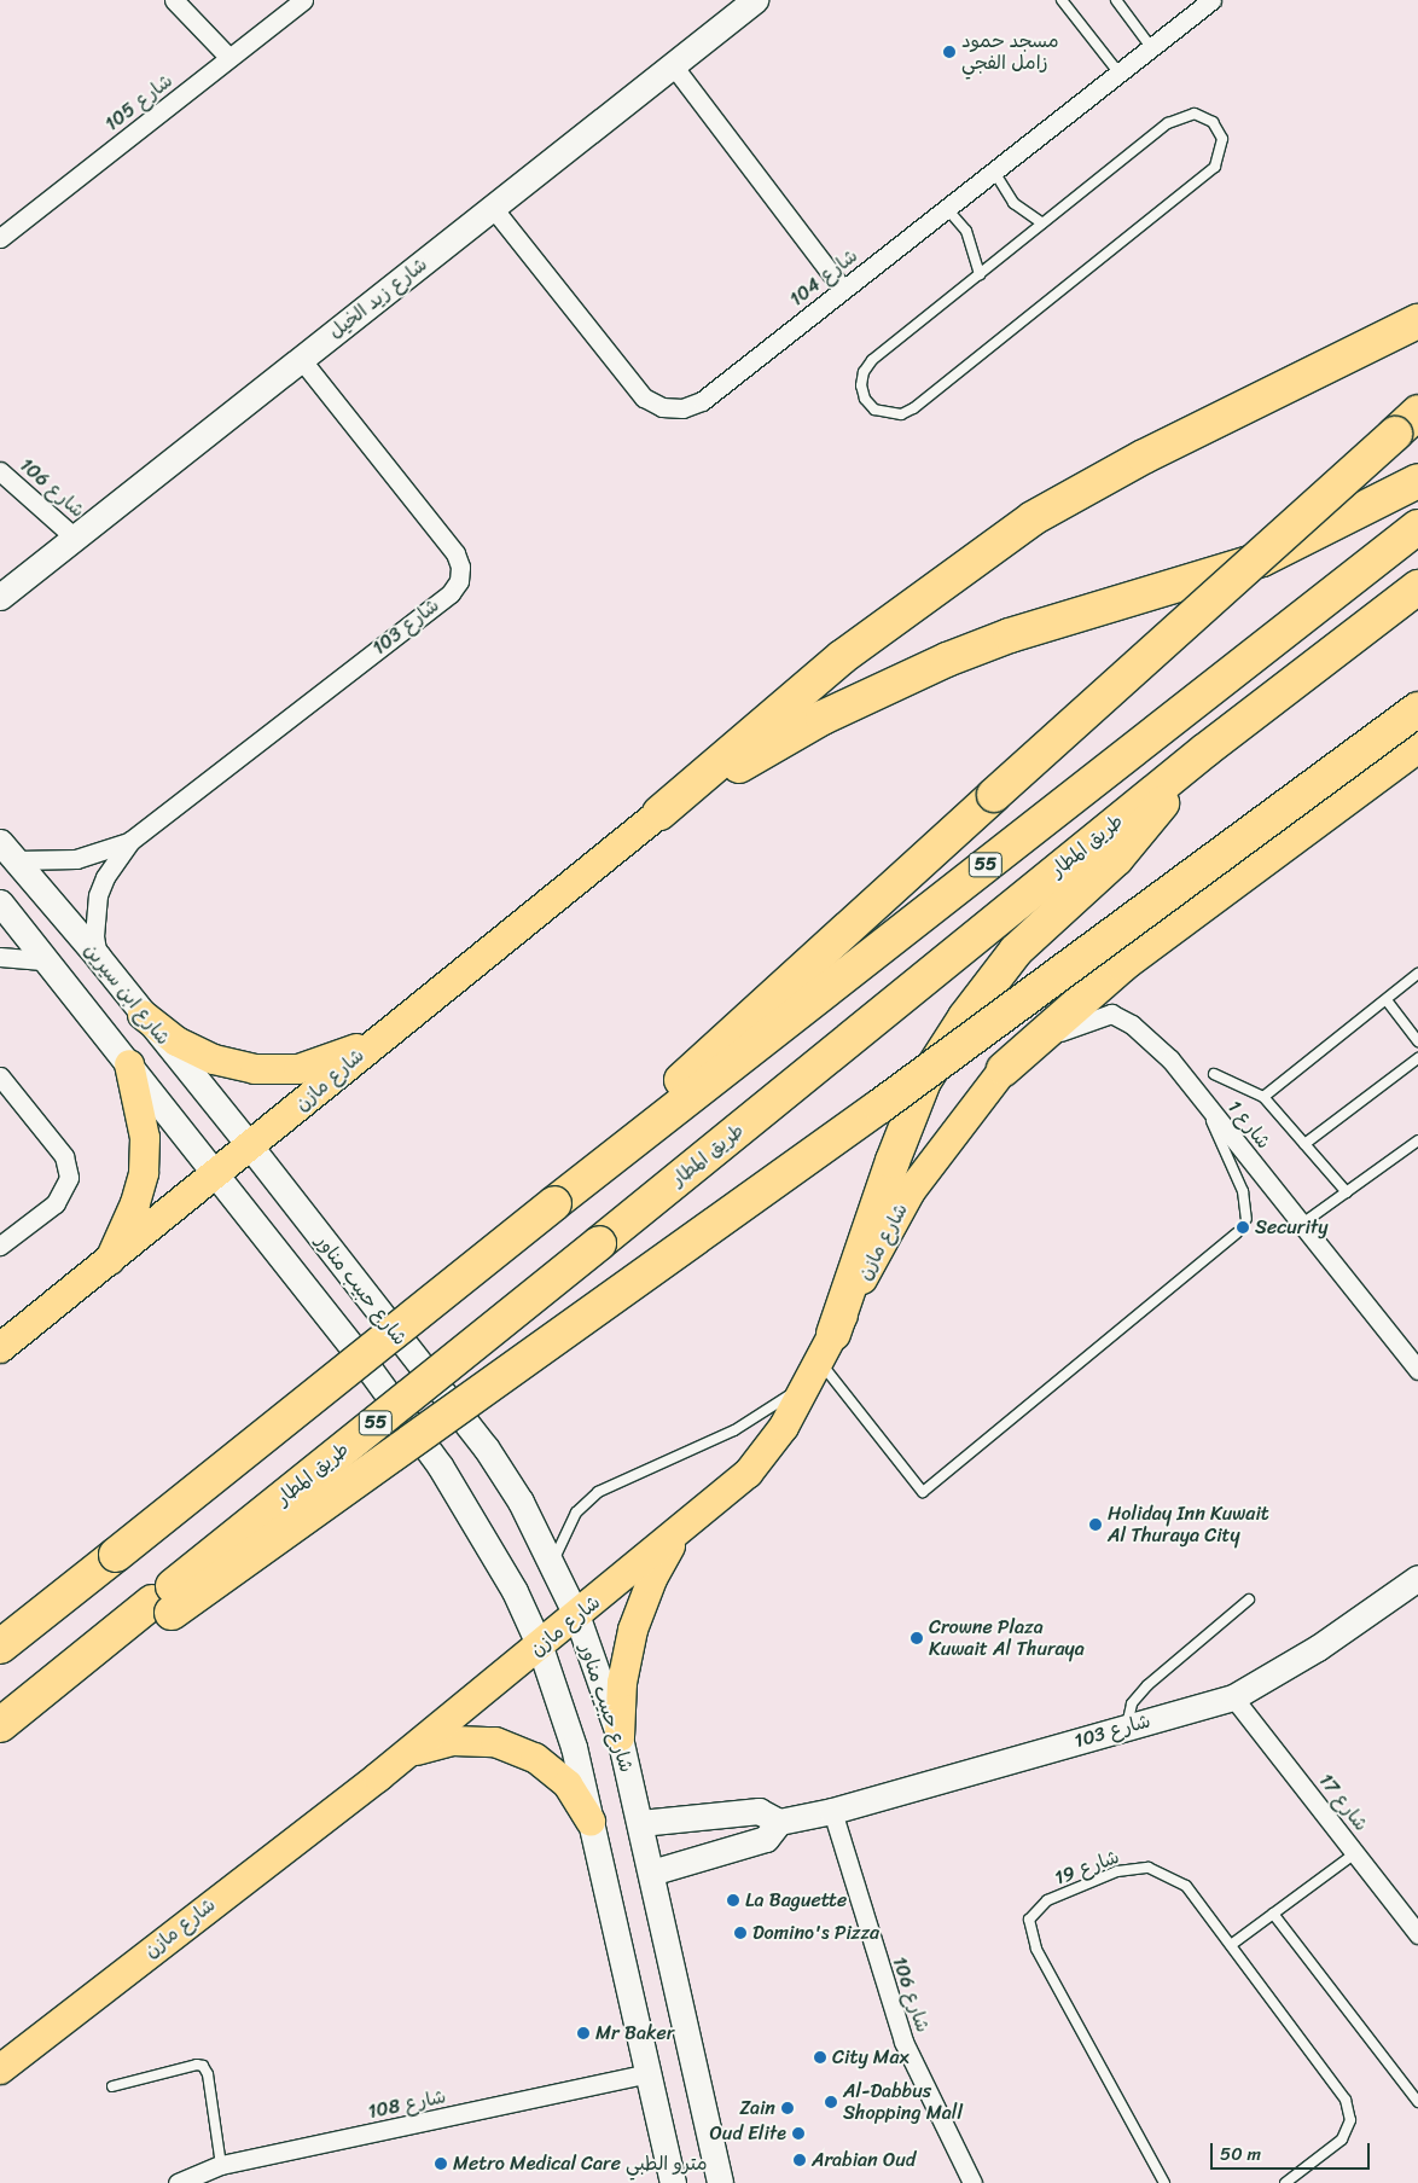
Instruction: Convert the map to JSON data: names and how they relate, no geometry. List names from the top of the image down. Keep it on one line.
{"streets":{"highway":["طريق المطار","55"],"main road":["شارع مازن"],"street":["شارع 105","شارع 104","شارع زيد الخيل","شارع 106","شارع 103","شارع ابن سيرين","شارع 1","شارع حبيب مناور","شارع 17","شارع 108"],"lane":["شارع 19"]},"crossings":[["شارع 104","شارع زيد الخيل"],["شارع زيد الخيل","شارع 106"],["شارع زيد الخيل","شارع 103"],["شارع 106","شارع 103"],["شارع 103","شارع ابن سيرين"],["شارع 103","شارع 17"],["شارع ابن سيرين","شارع مازن"],["شارع ابن سيرين","شارع حبيب مناور"],["شارع مازن","شارع 1"],["شارع مازن","شارع حبيب مناور"]],"places":["مسجد حمود زامل الفجي","Security","Holiday Inn Kuwait Al Thuraya City","Crowne Plaza Kuwait Al Thuraya","La Baguette","Domino's Pizza","Mr Baker","City Max","Al-Dabbus Shopping Mall","Zain","Oud Elite","Arabian Oud","Metro Medical Care مترو الطبي"],"scale_bar":"50 m"}
